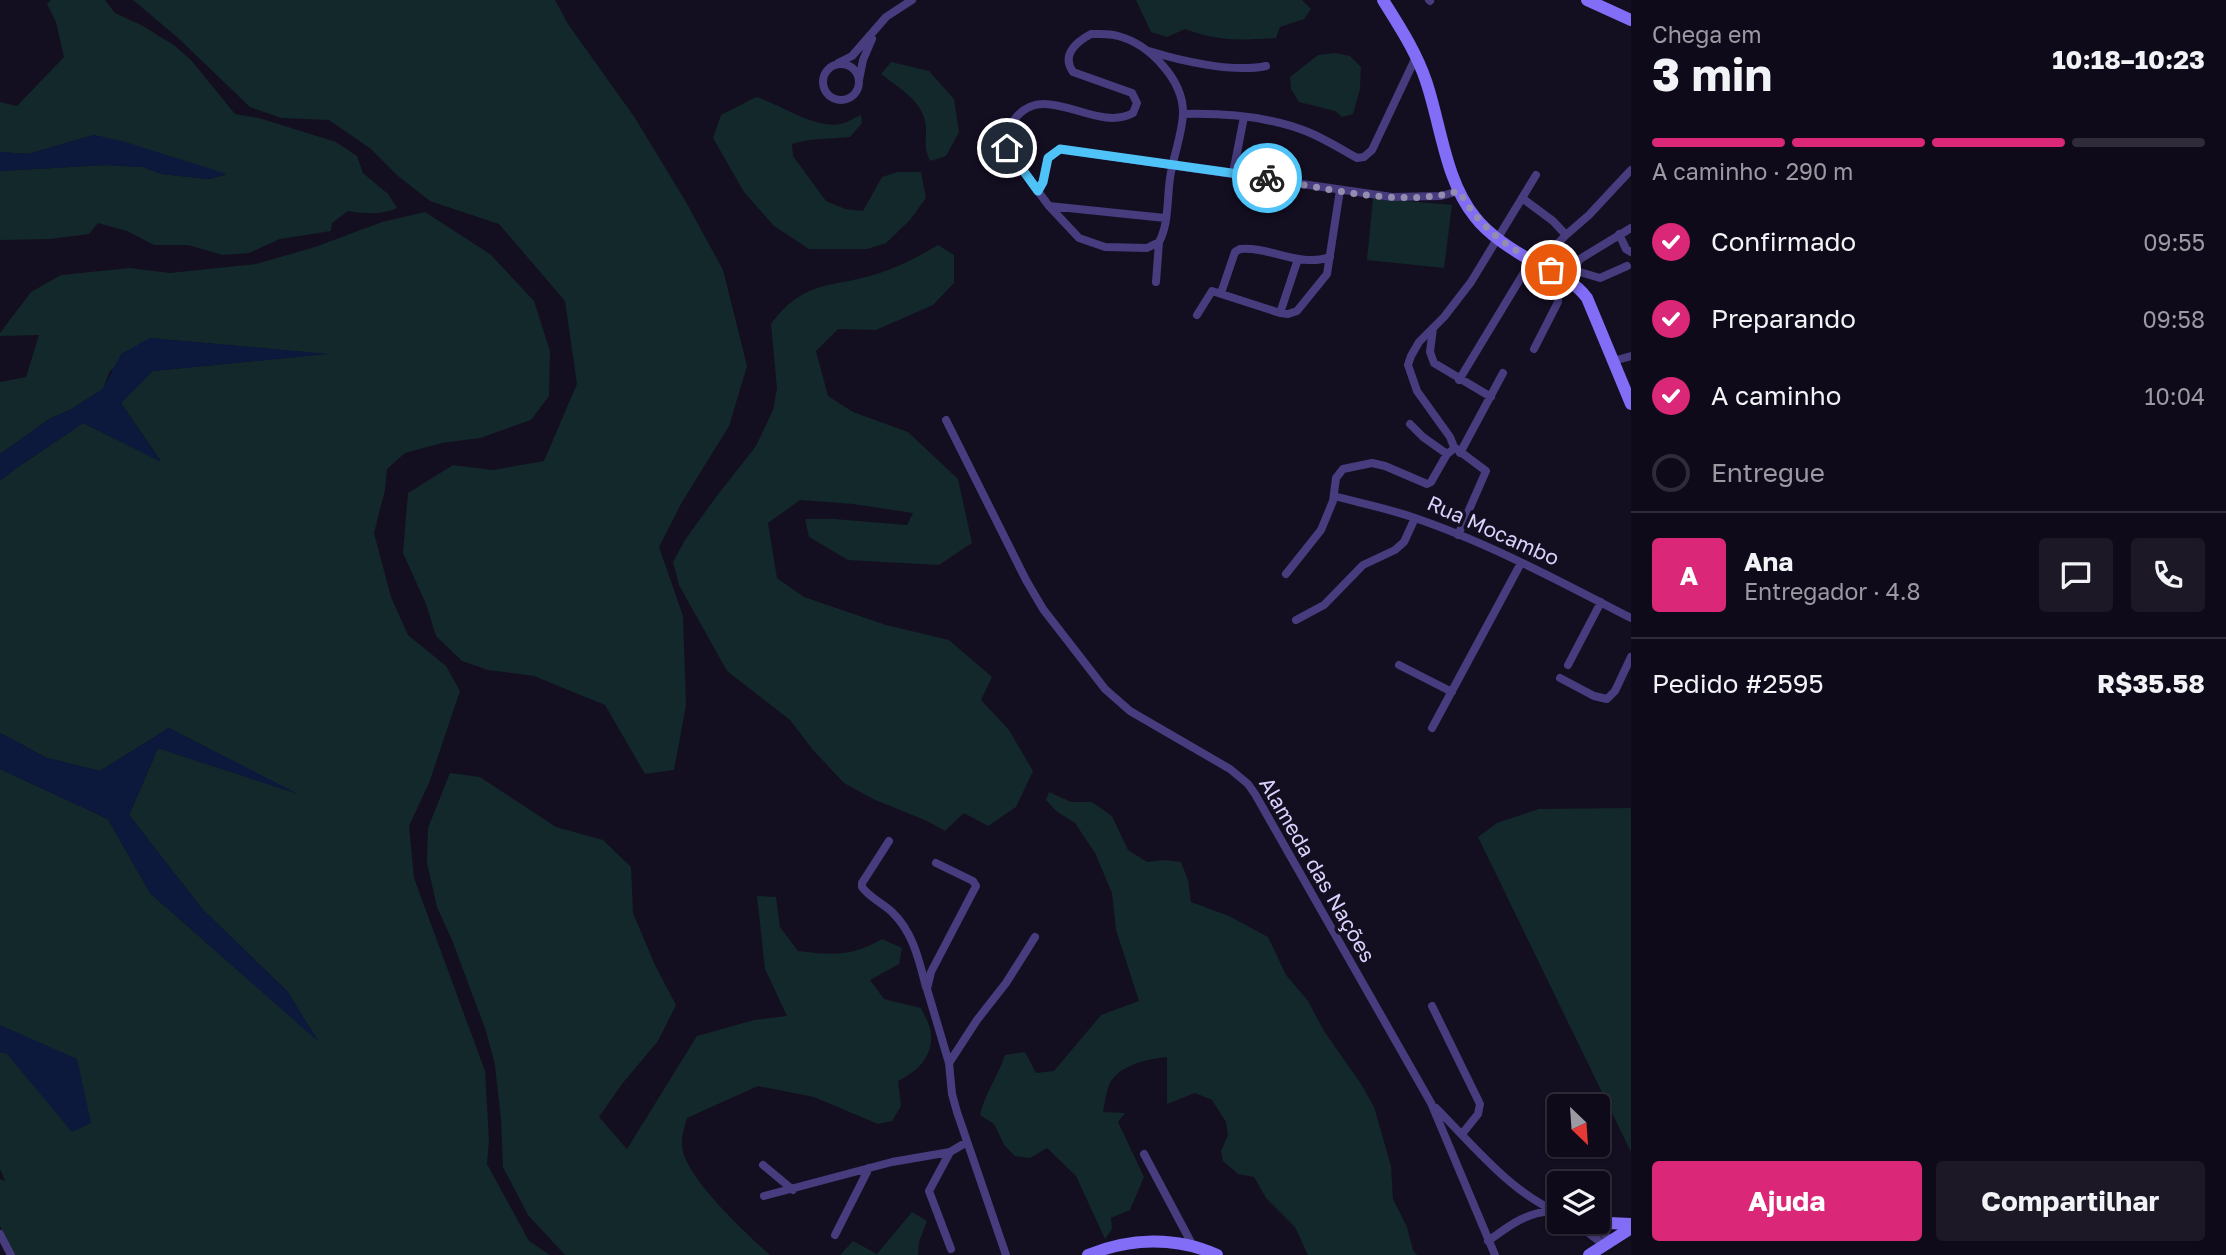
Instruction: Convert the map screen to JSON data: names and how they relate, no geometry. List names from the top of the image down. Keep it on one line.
{"streets":{"street":["Rua Mocambo","Alameda das Nações"]},"north":"bottom right","page":{"heading":["3 min","Chega em","10:18–10:23"],"panel":["Ana","Entregador · 4.8","Pedido #2595","R$35.58"],"bar":"A caminho · 290 m","list":[["Confirmado","09:55"],["Preparando","09:58"],["A caminho","10:04"],"Entregue"],"round":"A","buttons":["Ajuda","Compartilhar"]}}
